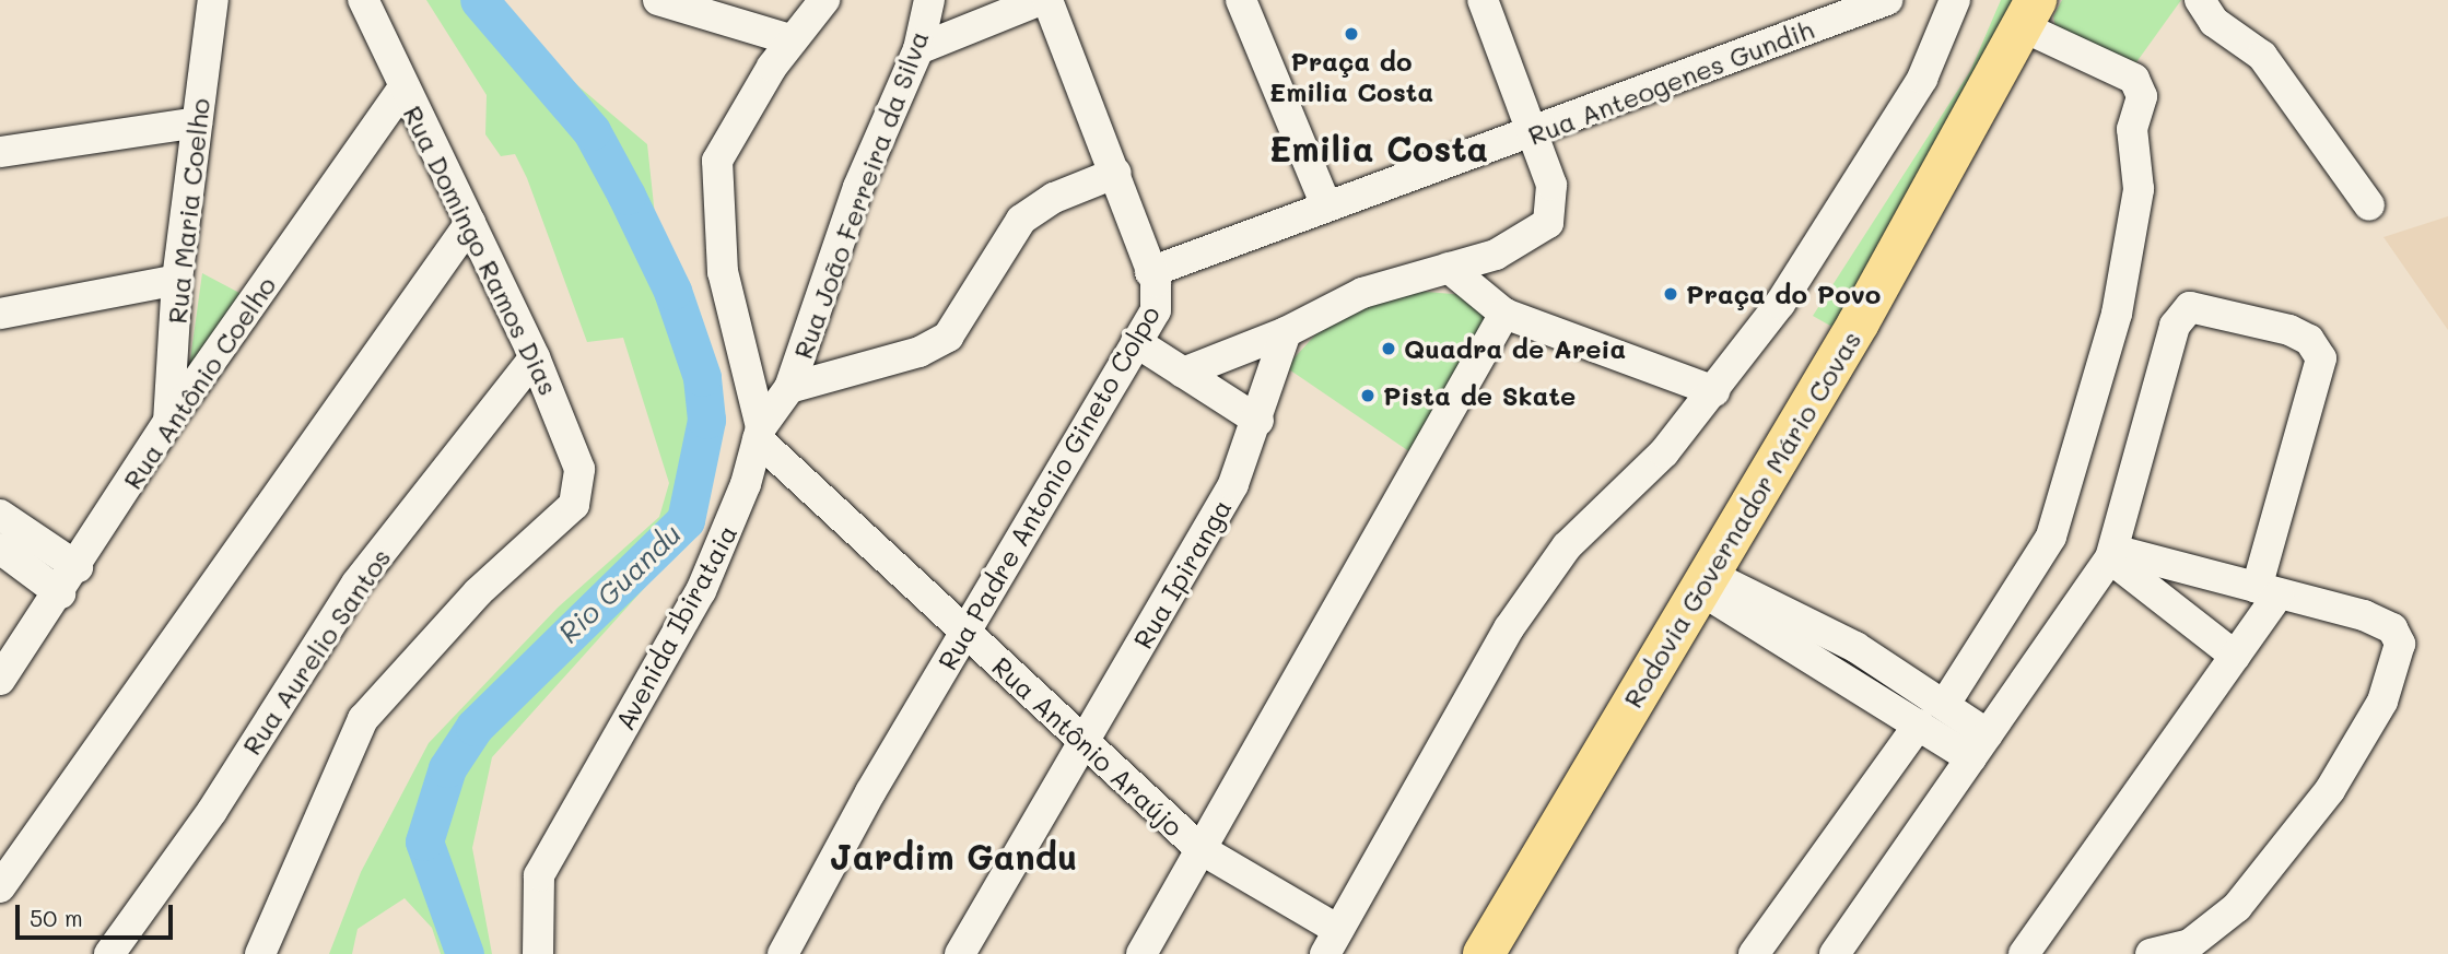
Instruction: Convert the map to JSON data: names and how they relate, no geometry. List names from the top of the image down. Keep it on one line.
{"streets":{"highway":["Rodovia Governador Mário Covas"],"street":["Rua Anteogenes Gundih","Rua João Ferreira da Silva","Rua Maria Coelho","Rua Domingo Ramos Dias","Rua Antônio Coelho","Rua Padre Antonio Gineto Colpo","Rua Ipiranga","Avenida Ibirataia","Rua Aurelio Santos","Rua Antônio Araújo"]},"crossings":[["Rua Anteogenes Gundih","Rua Padre Antonio Gineto Colpo"],["Rua João Ferreira da Silva","Avenida Ibirataia"],["Rua João Ferreira da Silva","Rua Antônio Araújo"],["Rua Maria Coelho","Rua Antônio Coelho"],["Rua Domingo Ramos Dias","Rua Antônio Coelho"],["Rua Domingo Ramos Dias","Rua Aurelio Santos"],["Rua Padre Antonio Gineto Colpo","Rua Antônio Araújo"],["Rua Ipiranga","Rua Antônio Araújo"],["Avenida Ibirataia","Rua Antônio Araújo"]],"districts":["Emilia Costa","Jardim Gandu"],"water":["Rio Guandu"],"places":["Praça do Emilia Costa","Praça do Povo","Quadra de Areia","Pista de Skate"],"scale_bar":"50 m"}
